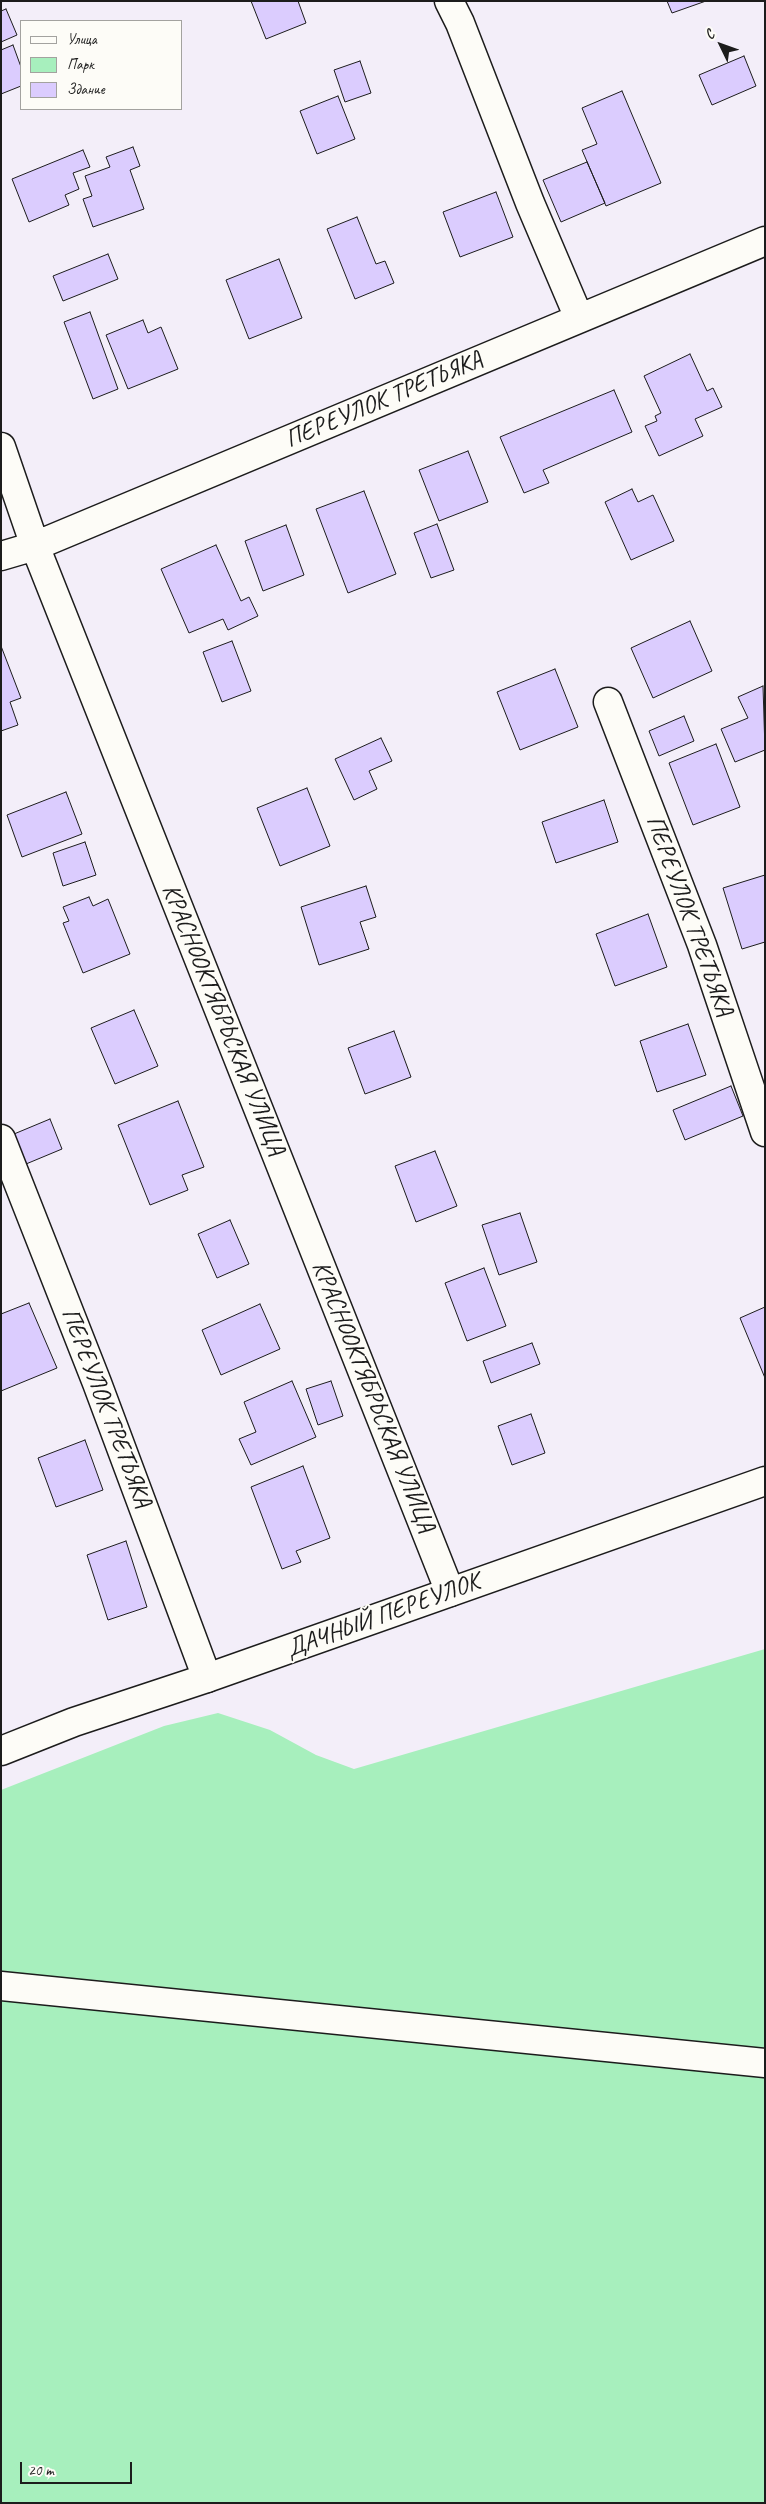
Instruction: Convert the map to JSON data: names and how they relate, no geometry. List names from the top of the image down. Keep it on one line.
{"streets":{"street":["ПЕРЕУЛОК ТРЕТЬЯКА","КРАСНООКТЯБРЬСКАЯ УЛИЦА","ДАЧНЫЙ ПЕРЕУЛОК"]},"crossings":[["ПЕРЕУЛОК ТРЕТЬЯКА","КРАСНООКТЯБРЬСКАЯ УЛИЦА"],["ПЕРЕУЛОК ТРЕТЬЯКА","ДАЧНЫЙ ПЕРЕУЛОК"],["КРАСНООКТЯБРЬСКАЯ УЛИЦА","ДАЧНЫЙ ПЕРЕУЛОК"]],"legend":["Улица","Парк","Здание"],"scale_bar":"20 m","north":"top left"}
